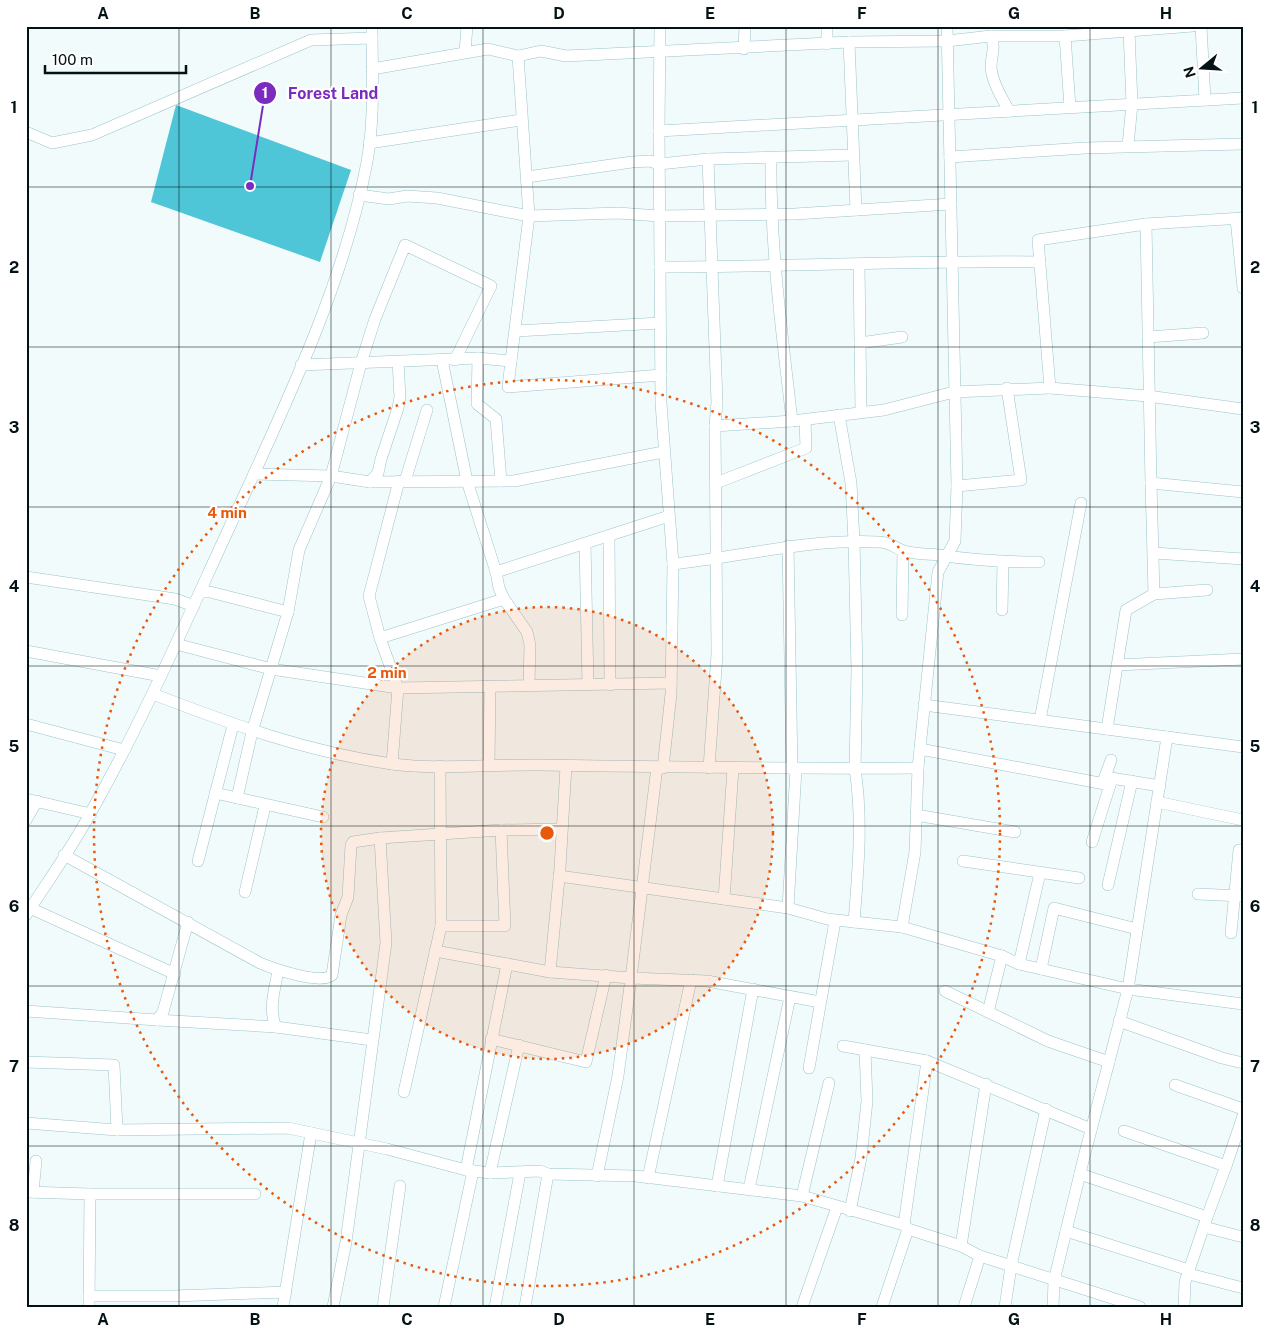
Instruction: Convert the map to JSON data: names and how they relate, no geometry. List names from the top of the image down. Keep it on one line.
{"places":["Forest Land"],"scale_bar":"100 m","north":"left","grid":{"columns":["A","B","C","D","E","F","G","H"],"rows":["1","2","3","4","5","6","7","8"]},"rings":["4 min","2 min"]}
